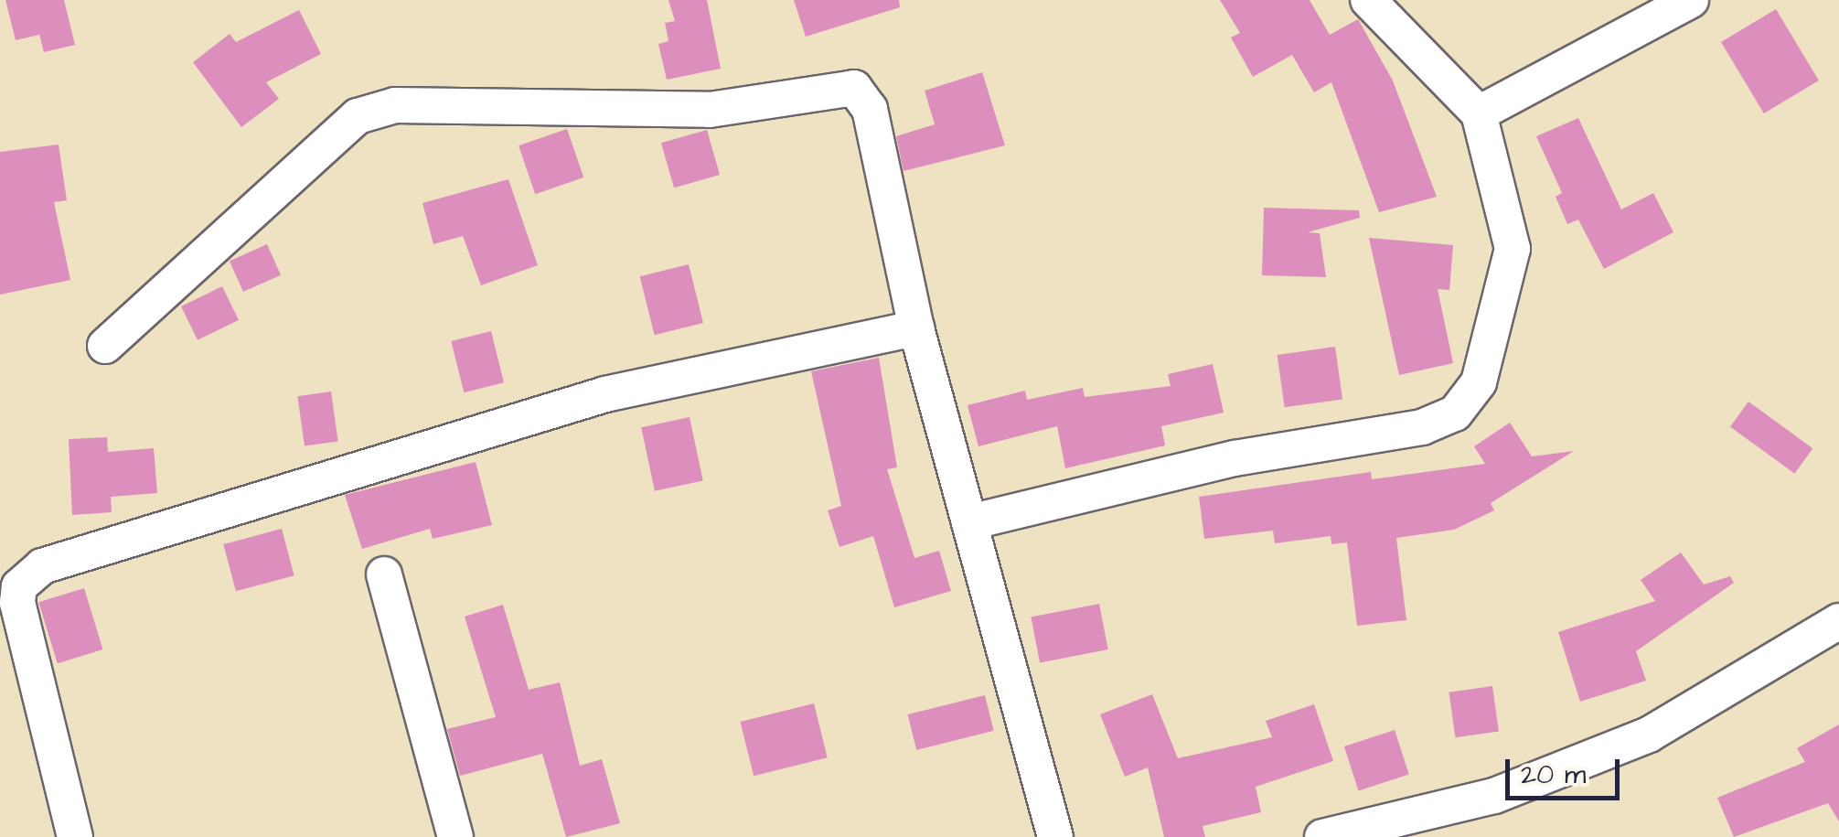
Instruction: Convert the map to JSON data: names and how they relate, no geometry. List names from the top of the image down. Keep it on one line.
{"scale_bar":"20 m"}
